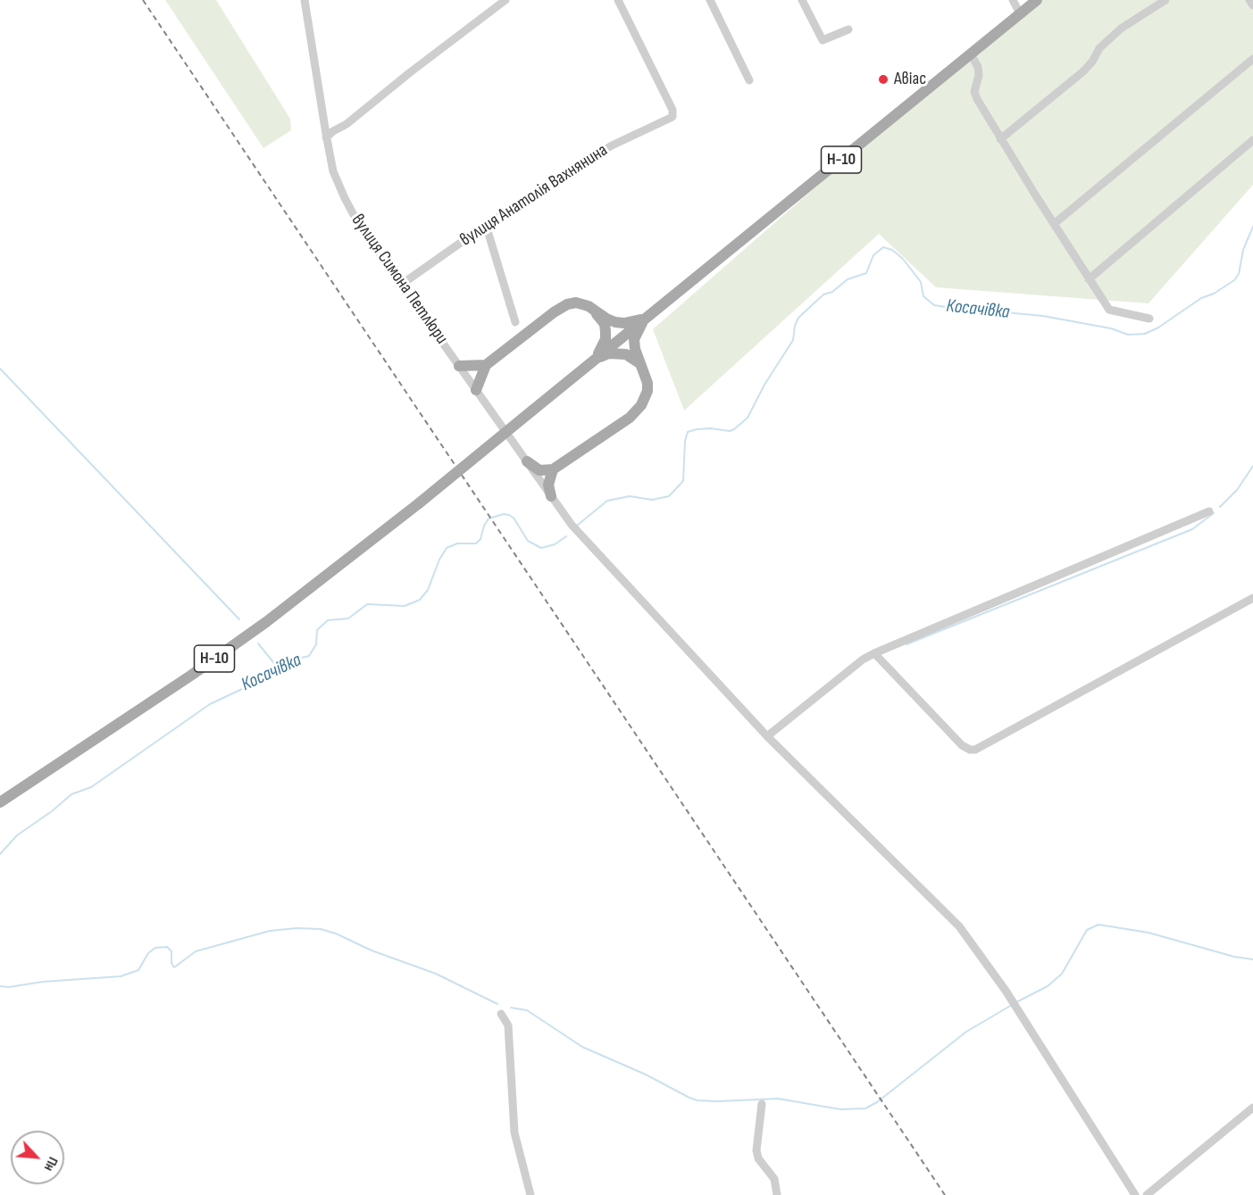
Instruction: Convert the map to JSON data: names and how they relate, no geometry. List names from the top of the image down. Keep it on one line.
{"streets":{"main road":["Н-10"],"street":["вулиця Анатолія Вахнянина","вулиця Симона Петлюри"]},"crossings":[["вулиця Анатолія Вахнянина","вулиця Симона Петлюри"]],"water":["Косачівка"],"places":["Авіас"],"north":"bottom right"}
